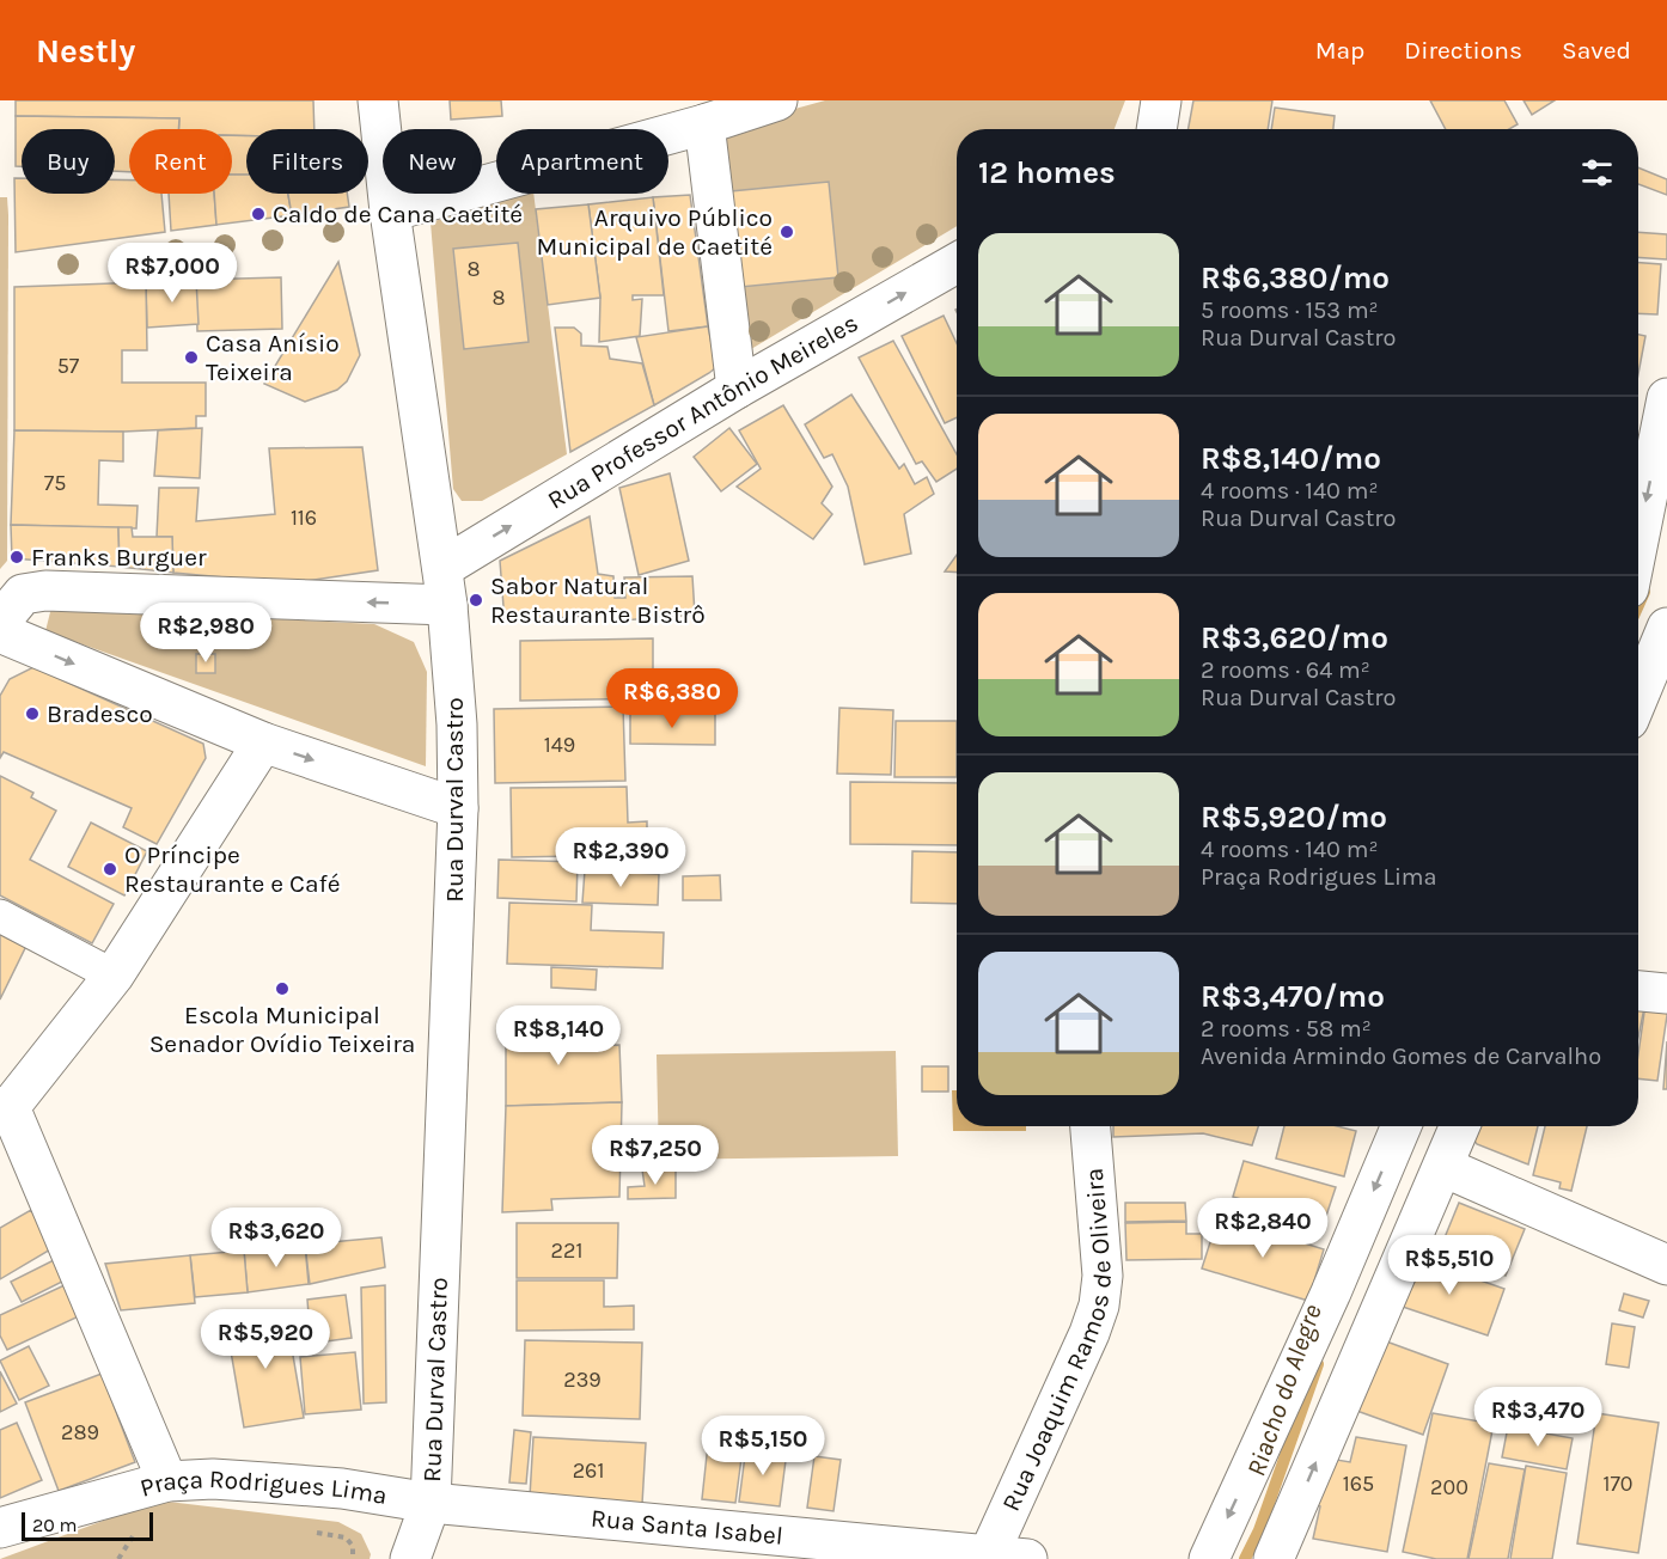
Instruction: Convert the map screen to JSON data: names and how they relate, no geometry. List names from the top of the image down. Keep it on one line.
{"streets":{"street":["Rua Professor Antônio Meireles","Rua Durval Castro","Rua Joaquim Ramos de Oliveira","Praça Rodrigues Lima","Rua Santa Isabel"]},"crossings":[["Rua Professor Antônio Meireles","Rua Durval Castro"],["Rua Durval Castro","Praça Rodrigues Lima"],["Rua Durval Castro","Rua Santa Isabel"],["Rua Joaquim Ramos de Oliveira","Rua Santa Isabel"],["Praça Rodrigues Lima","Rua Santa Isabel"]],"water":["Riacho do Alegre"],"places":["Caldo de Cana Caetité","Arquivo Público Municipal de Caetité","Casa Anísio Teixeira","Franks Burguer","Sabor Natural Restaurante Bistrô","Bradesco","O Príncipe Restaurante e Café","Escola Municipal Senador Ovídio Teixeira"],"house_numbers":["8","8","57","75","116","149","221","239","289","261","165","170","200"],"scale_bar":"20 m","page":{"header":"Nestly","nav":["Map","Directions","Saved"],"chip":["Buy","Rent","Filters","New","Apartment"],"heading":"12 homes","list":[{"name":"R$6,380/mo","note":"5 rooms · 153 m² · Rua Durval Castro"},{"name":"R$8,140/mo","note":"4 rooms · 140 m² · Rua Durval Castro"},{"name":"R$3,620/mo","note":"2 rooms · 64 m² · Rua Durval Castro"},{"name":"R$5,920/mo","note":"4 rooms · 140 m² · Praça Rodrigues Lima"},{"name":"R$3,470/mo","note":"2 rooms · 58 m² · Avenida Armindo Gomes de Carvalho"}],"price":["R$7,000","R$2,980","R$6,380","R$2,390","R$8,140","R$7,250","R$2,840","R$3,620","R$5,510","R$5,920","R$3,470","R$5,150"],"scale":"20 m"}}
